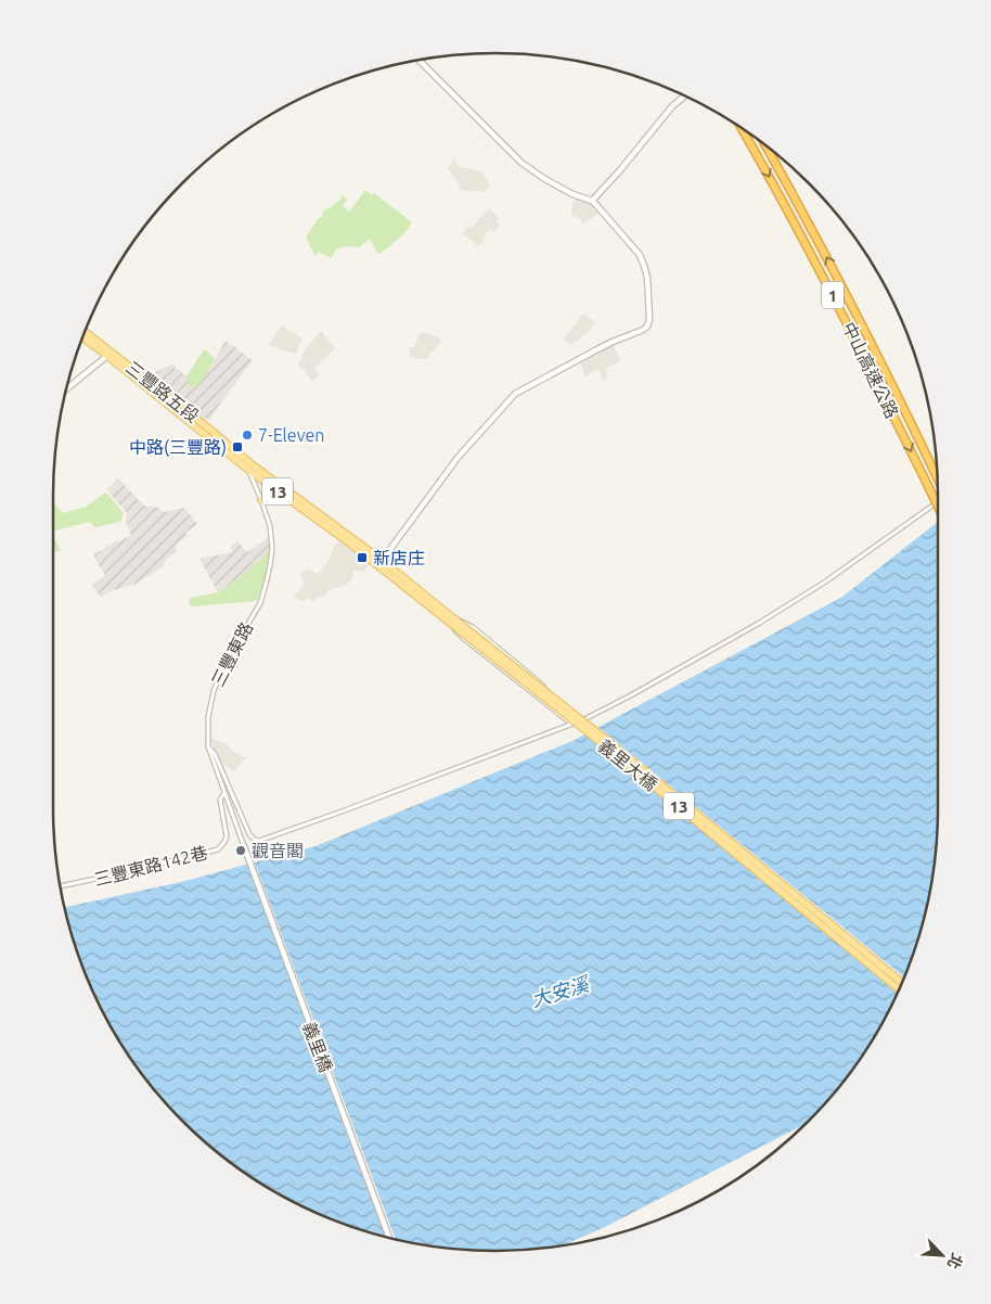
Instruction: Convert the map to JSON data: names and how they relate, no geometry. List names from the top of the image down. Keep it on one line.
{"streets":{"highway":["1","中山高速公路"],"main road":["三豐路五段","13","義里大橋"],"street":["三豐東路","三豐東路142巷","義里橋"]},"crossings":[["三豐路五段","三豐東路"],["三豐路五段","義里大橋"],["三豐東路","三豐東路142巷"],["三豐東路","義里橋"]],"water":["大安溪"],"places":{"other":["7-Eleven","觀音閣"],"transit":["中路(三豐路)","新店庄"]},"north":"bottom right"}
